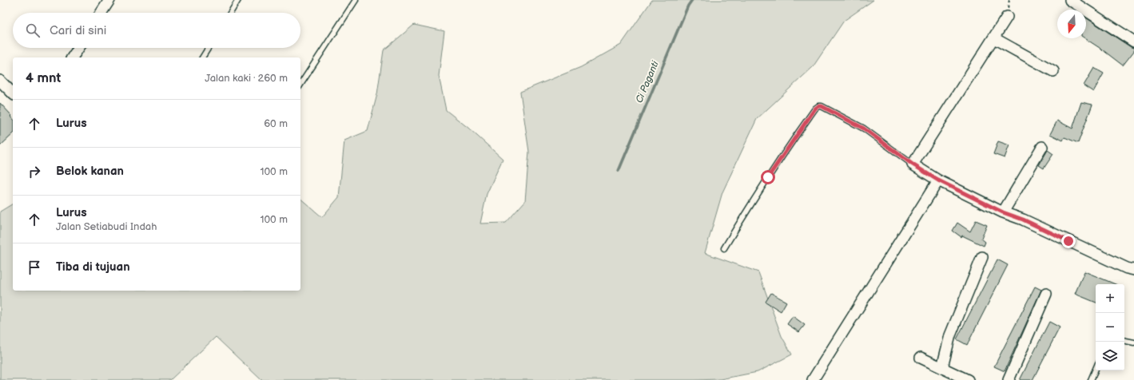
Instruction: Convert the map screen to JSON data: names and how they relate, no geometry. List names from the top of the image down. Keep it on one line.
{"water":["Ci Paganti"],"north":"bottom","page":{"search":"Cari di sini","heading":["4 mnt","Jalan kaki · 260 m"],"list":[["Lurus","60 m"],["Belok kanan","100 m"],["Lurus","Jalan Setiabudi Indah","100 m"],"Tiba di tujuan"],"map_buttons":["+","−"]}}
